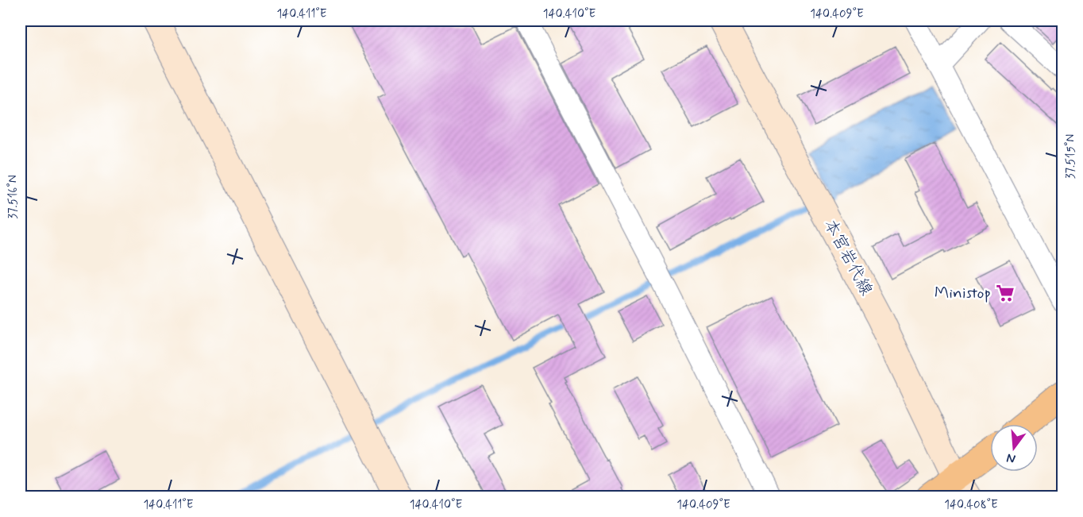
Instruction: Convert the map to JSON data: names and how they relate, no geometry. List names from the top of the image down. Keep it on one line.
{"streets":{"street":["本宮岩代線"]},"places":{"supermarket":["Ministop"]},"north":"bottom","coordinates":["140.411°E","140.410°E","140.409°E","37.515°N","37.516°N","140.408°E"]}
